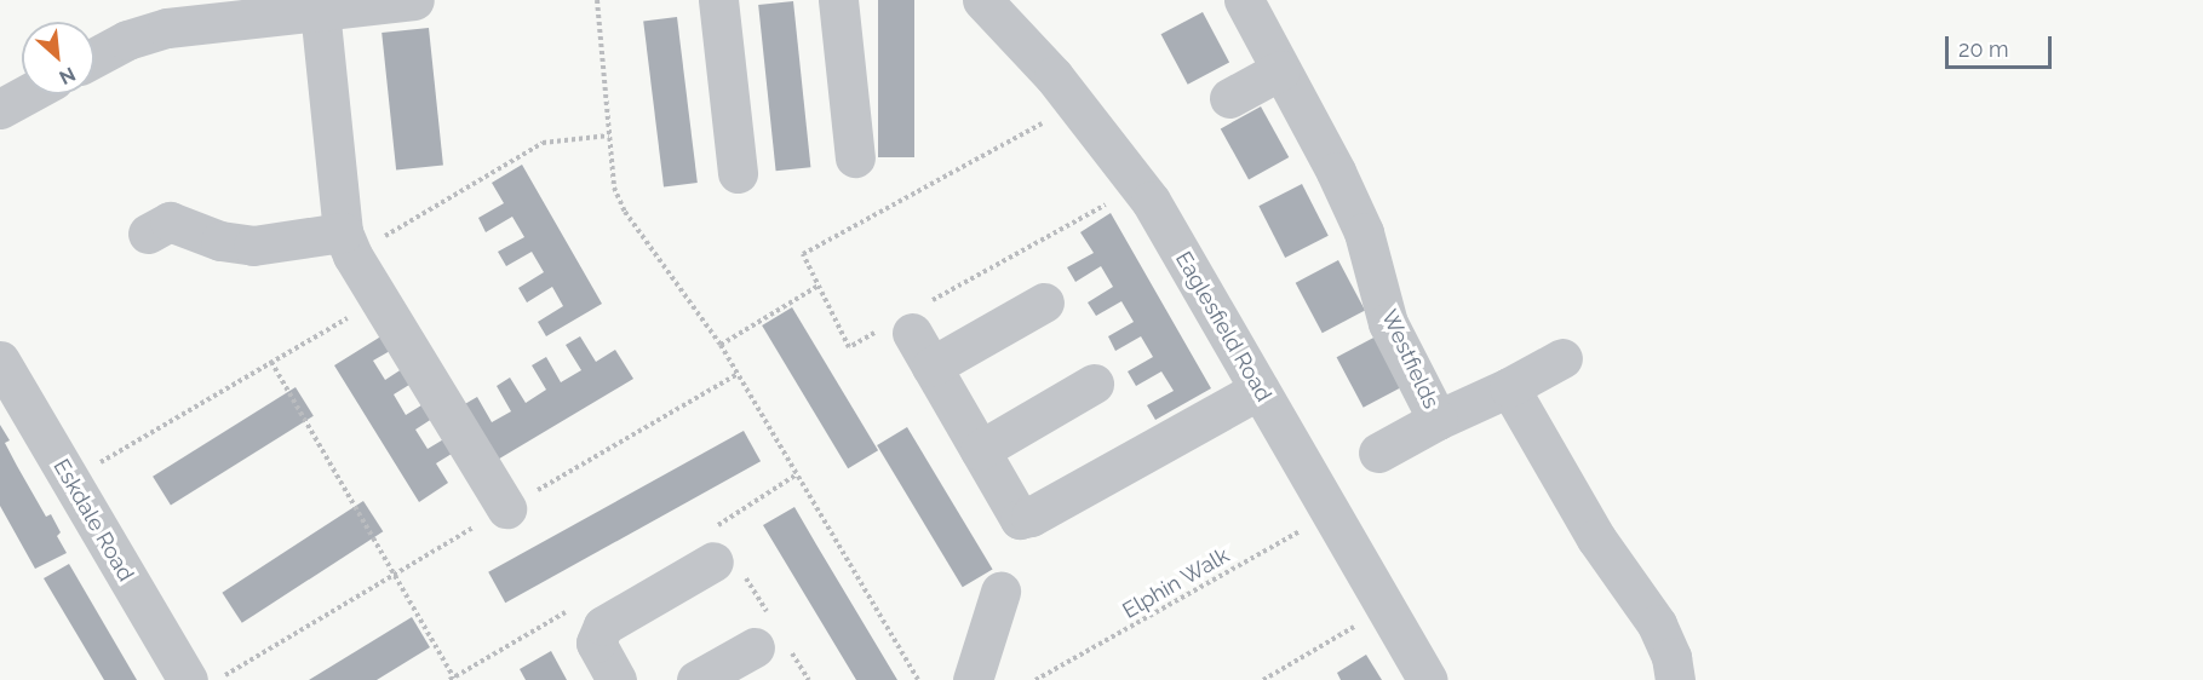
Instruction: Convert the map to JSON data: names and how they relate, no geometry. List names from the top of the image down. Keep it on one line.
{"streets":{"street":["Eaglesfield Road","Westfields","Eskdale Road"],"path":["Elphin Walk"]},"crossings":[["Eaglesfield Road","Elphin Walk"]],"scale_bar":"20 m","north":"bottom right"}
